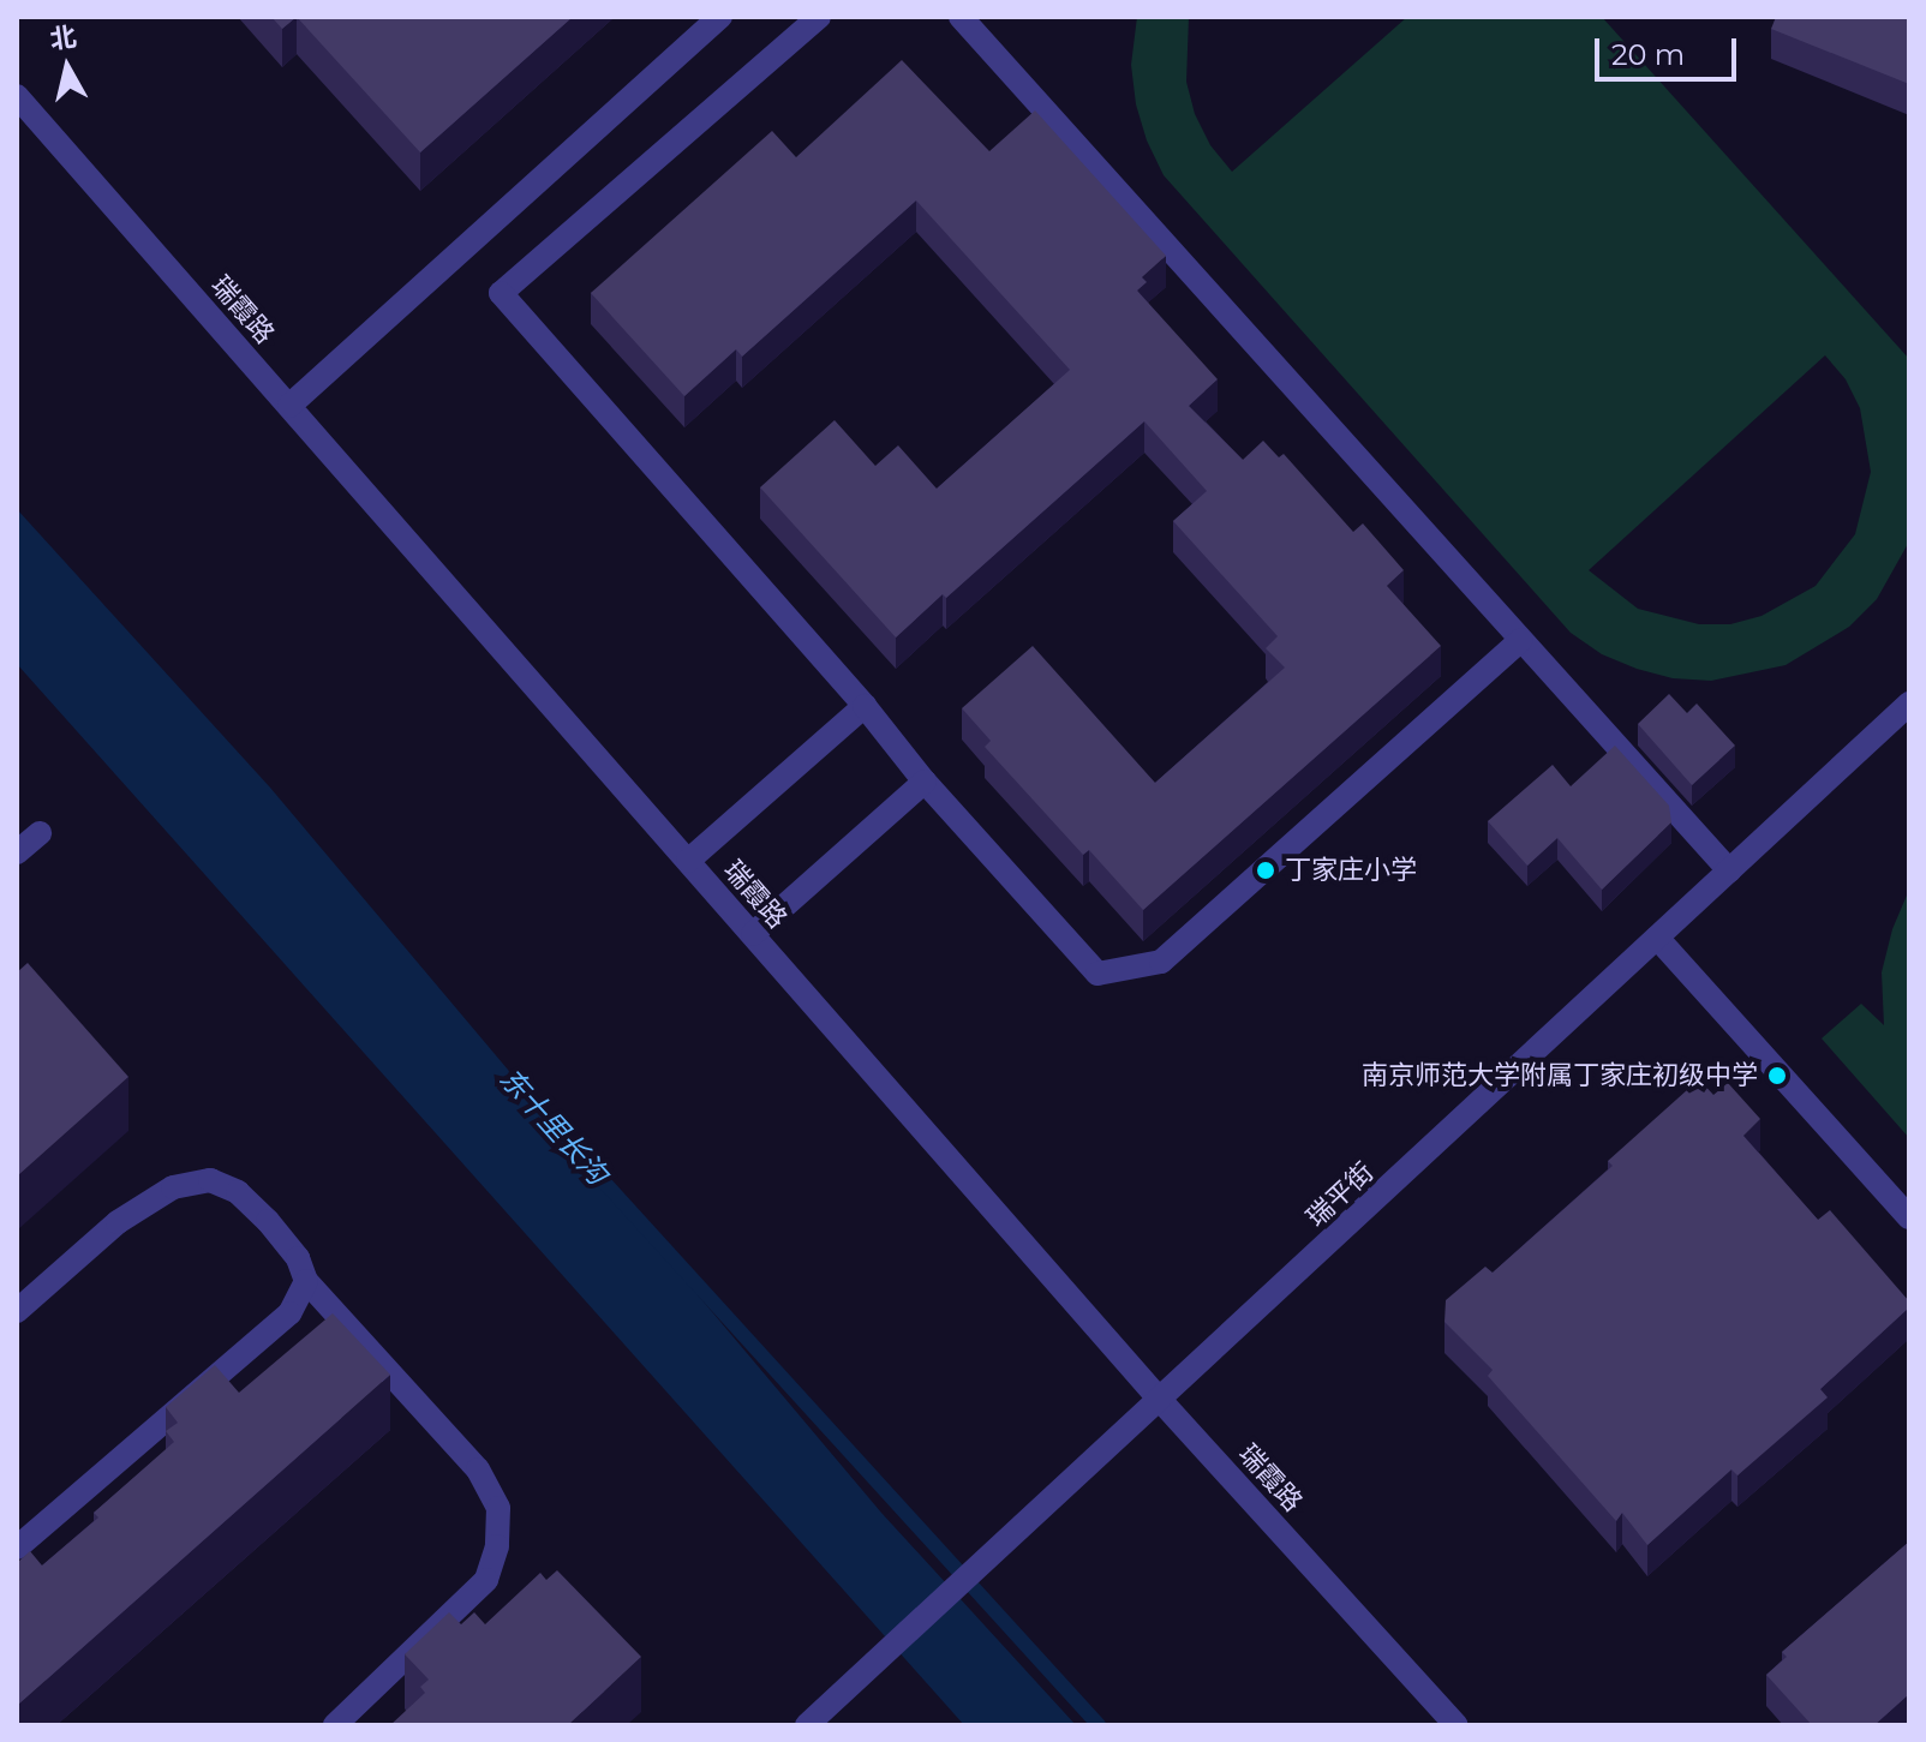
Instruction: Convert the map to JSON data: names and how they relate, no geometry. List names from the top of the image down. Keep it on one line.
{"streets":{"street":["瑞霞路","瑞平街"]},"crossings":[["瑞霞路","瑞平街"]],"water":["东十里长沟"],"places":["丁家庄小学","南京师范大学附属丁家庄初级中学"],"scale_bar":"20 m","north":"top"}
